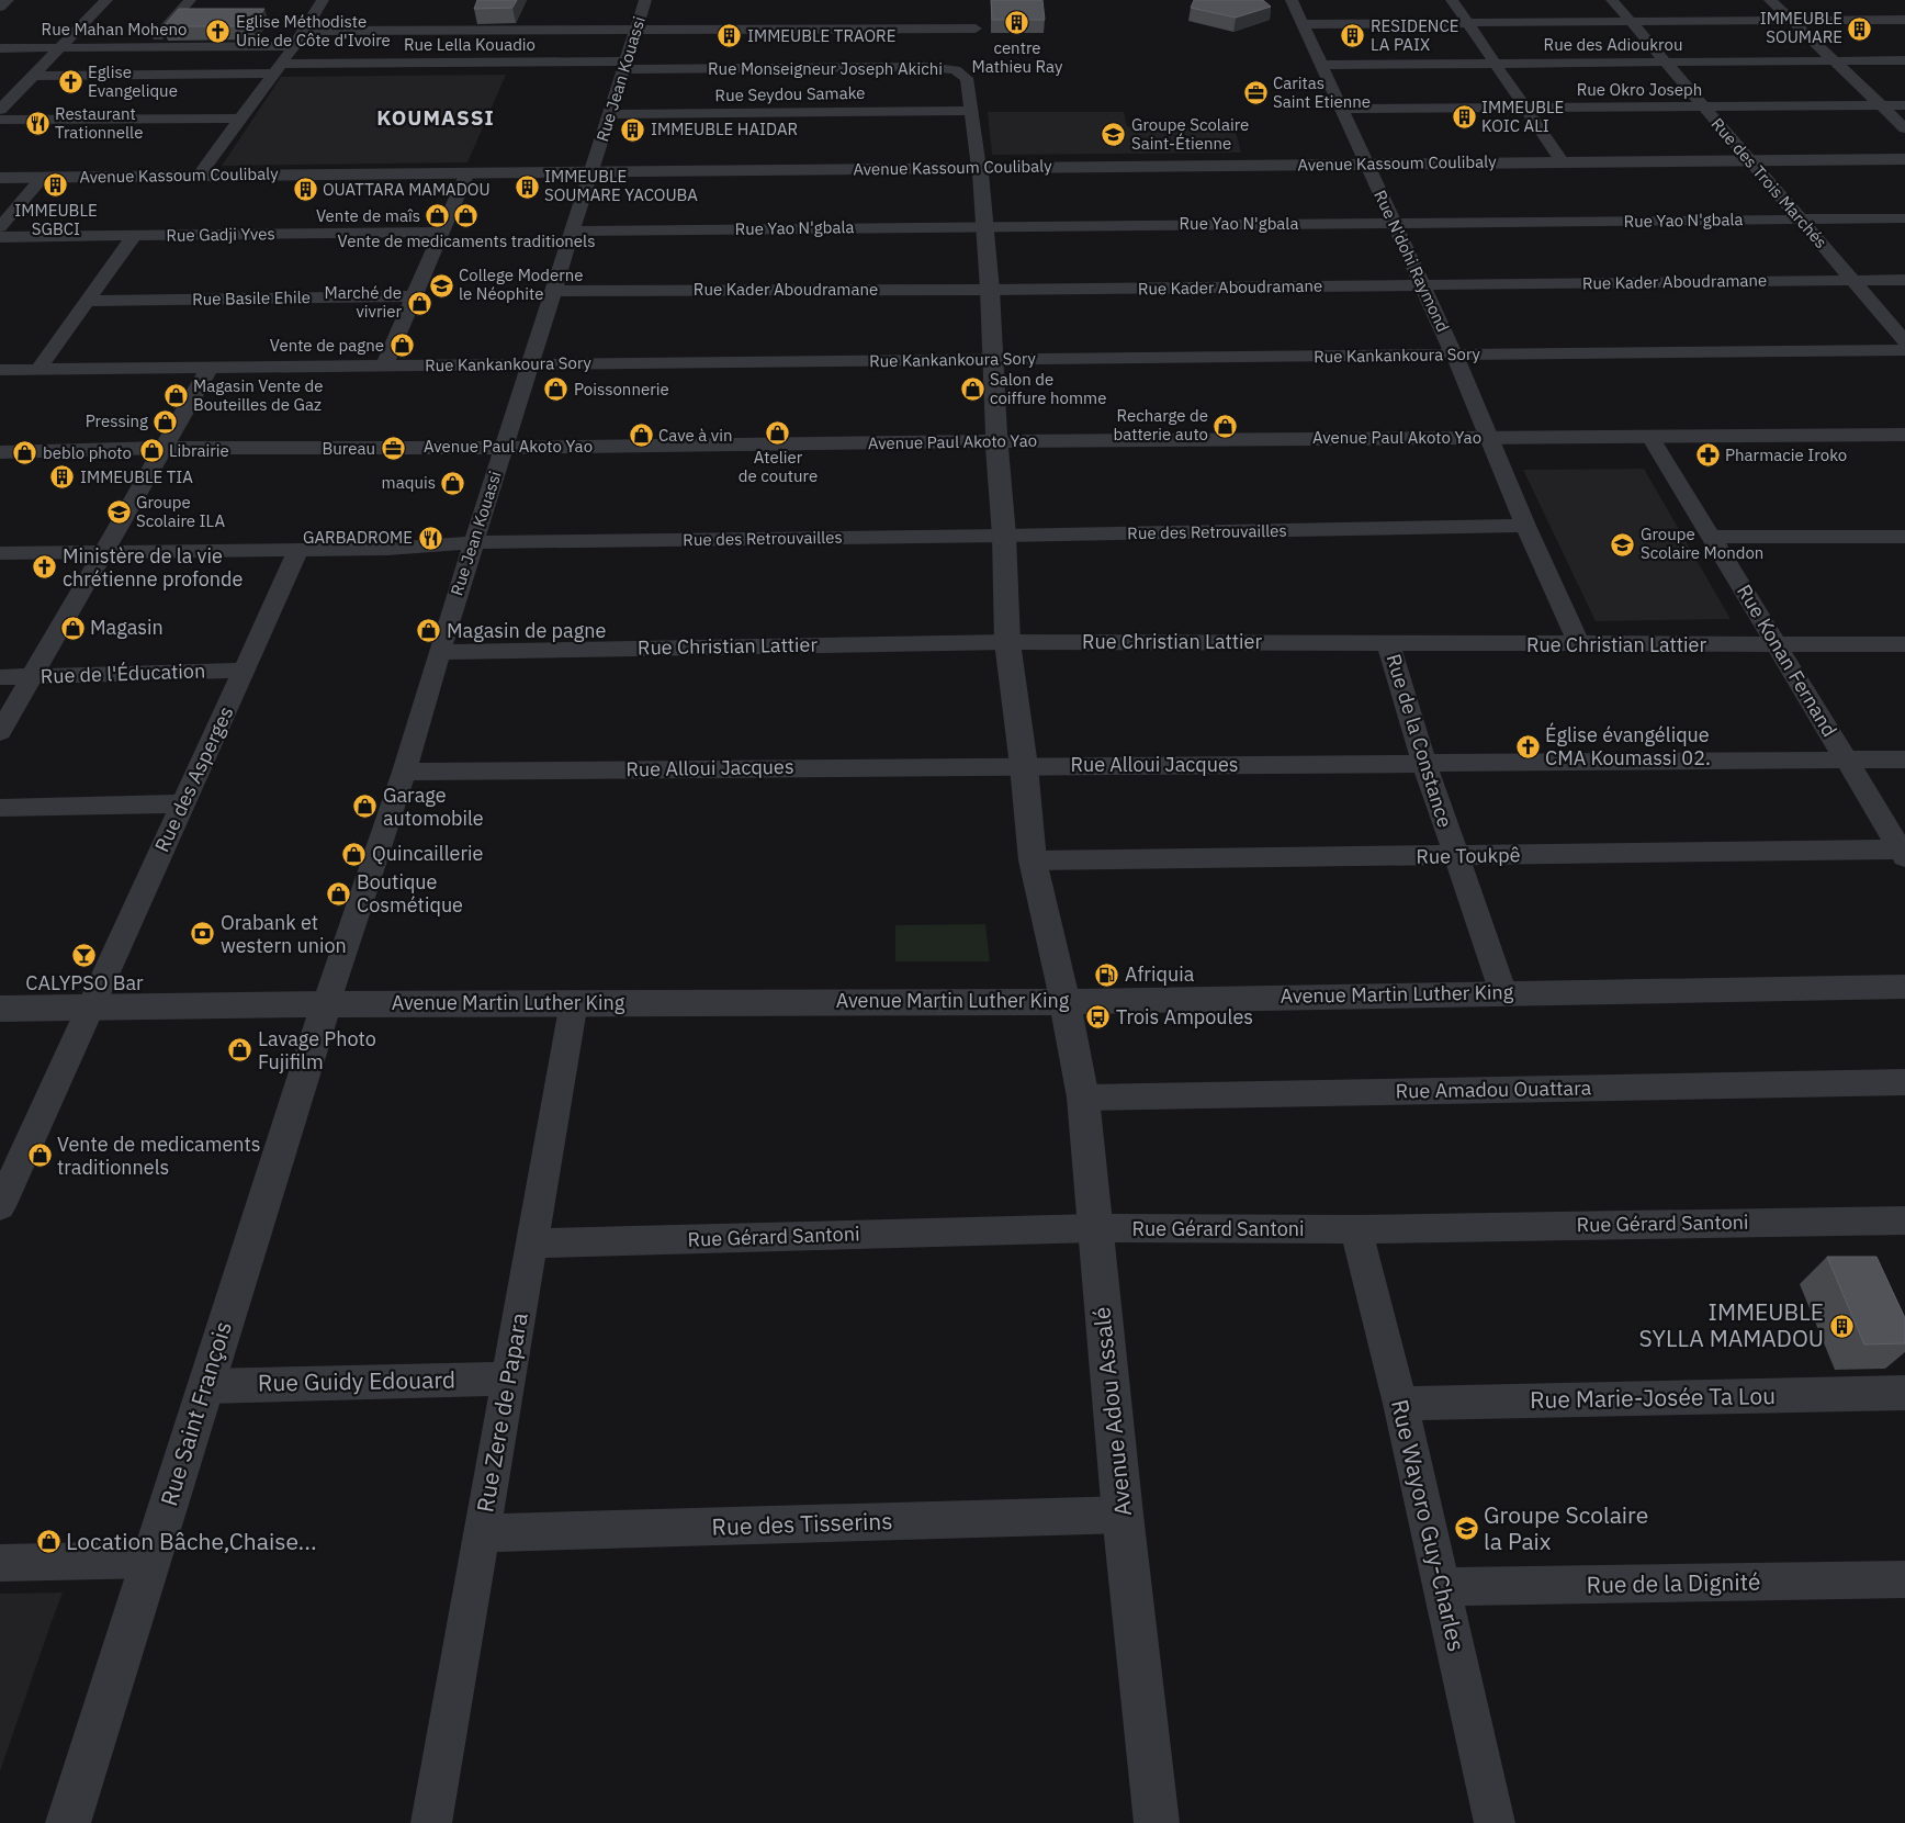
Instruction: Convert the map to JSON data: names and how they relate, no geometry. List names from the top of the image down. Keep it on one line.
{"streets":{"street":["Rue Mahan Moheno","Rue Lella Kouadio","Rue des Adioukrou","Rue Monseigneur Joseph Akichi","Rue Jean Kouassi","Rue Okro Joseph","Rue Seydou Samake","Avenue Kassoum Coulibaly","Rue des Trois Marchés","Rue Yao N'gbala","Rue Gadji Yves","Rue N'dohi Raymond","Rue Kader Aboudramane","Rue Basile Ehile","Rue Kankankoura Sory","Avenue Paul Akoto Yao","Rue des Retrouvailles","Rue Christian Lattier","Rue Konan Fernand","Rue de l'Éducation","Rue de la Constance","Rue Alloui Jacques","Rue des Asperges","Rue Toukpê","Avenue Martin Luther King","Rue Amadou Ouattara","Rue Gérard Santoni","Rue Guidy Edouard","Rue Marie-Josée Ta Lou","Avenue Adou Assalé","Rue Zere de Papara","Rue Saint François","Rue des Tisserins","Rue Wayoro Guy-Charles","Rue de la Dignité"]},"crossings":[["Rue Lella Kouadio","Rue Monseigneur Joseph Akichi"],["Rue Lella Kouadio","Rue Jean Kouassi"],["Rue des Adioukrou","Rue des Trois Marchés"],["Rue des Adioukrou","Rue N'dohi Raymond"],["Rue Monseigneur Joseph Akichi","Rue Jean Kouassi"],["Rue Monseigneur Joseph Akichi","Rue Seydou Samake"],["Rue Monseigneur Joseph Akichi","Avenue Kassoum Coulibaly"],["Rue Monseigneur Joseph Akichi","Rue Yao N'gbala"],["Rue Monseigneur Joseph Akichi","Rue Kader Aboudramane"],["Rue Monseigneur Joseph Akichi","Rue Kankankoura Sory"],["Rue Monseigneur Joseph Akichi","Avenue Paul Akoto Yao"],["Rue Monseigneur Joseph Akichi","Rue des Retrouvailles"],["Rue Monseigneur Joseph Akichi","Rue Christian Lattier"],["Rue Monseigneur Joseph Akichi","Rue Alloui Jacques"],["Rue Monseigneur Joseph Akichi","Rue Toukpê"],["Rue Monseigneur Joseph Akichi","Avenue Martin Luther King"],["Rue Monseigneur Joseph Akichi","Avenue Adou Assalé"],["Rue Jean Kouassi","Rue Seydou Samake"],["Rue Jean Kouassi","Avenue Kassoum Coulibaly"],["Rue Jean Kouassi","Rue Yao N'gbala"],["Rue Jean Kouassi","Rue Kader Aboudramane"],["Rue Jean Kouassi","Rue Kankankoura Sory"],["Rue Jean Kouassi","Avenue Paul Akoto Yao"],["Rue Jean Kouassi","Rue des Retrouvailles"],["Rue Jean Kouassi","Rue Christian Lattier"],["Rue Jean Kouassi","Rue Alloui Jacques"],["Rue Jean Kouassi","Avenue Martin Luther King"],["Rue Jean Kouassi","Rue Saint François"],["Rue Okro Joseph","Rue des Trois Marchés"],["Rue Okro Joseph","Rue N'dohi Raymond"],["Avenue Kassoum Coulibaly","Rue des Trois Marchés"],["Avenue Kassoum Coulibaly","Rue N'dohi Raymond"],["Rue des Trois Marchés","Rue Yao N'gbala"],["Rue des Trois Marchés","Rue Kader Aboudramane"],["Rue Yao N'gbala","Rue N'dohi Raymond"],["Rue N'dohi Raymond","Rue Kader Aboudramane"],["Rue N'dohi Raymond","Rue Kankankoura Sory"],["Rue N'dohi Raymond","Avenue Paul Akoto Yao"],["Rue N'dohi Raymond","Rue des Retrouvailles"],["Rue N'dohi Raymond","Rue Christian Lattier"],["Avenue Paul Akoto Yao","Rue Konan Fernand"],["Rue des Retrouvailles","Rue des Asperges"],["Rue Christian Lattier","Rue Konan Fernand"],["Rue Christian Lattier","Rue de la Constance"],["Rue Konan Fernand","Rue Alloui Jacques"],["Rue Konan Fernand","Rue Toukpê"],["Rue de l'Éducation","Rue des Asperges"],["Rue de la Constance","Rue Alloui Jacques"],["Rue de la Constance","Rue Toukpê"],["Rue de la Constance","Avenue Martin Luther King"],["Rue des Asperges","Avenue Martin Luther King"],["Avenue Martin Luther King","Avenue Adou Assalé"],["Avenue Martin Luther King","Rue Zere de Papara"],["Avenue Martin Luther King","Rue Saint François"],["Rue Amadou Ouattara","Avenue Adou Assalé"],["Rue Gérard Santoni","Avenue Adou Assalé"],["Rue Gérard Santoni","Rue Zere de Papara"],["Rue Gérard Santoni","Rue Wayoro Guy-Charles"],["Rue Guidy Edouard","Rue Zere de Papara"],["Rue Guidy Edouard","Rue Saint François"],["Rue Marie-Josée Ta Lou","Rue Wayoro Guy-Charles"],["Avenue Adou Assalé","Rue des Tisserins"],["Rue Zere de Papara","Rue des Tisserins"],["Rue Wayoro Guy-Charles","Rue de la Dignité"]],"districts":["KOUMASSI"],"places":{"building":["centre Mathieu Ray","IMMEUBLE SOUMARE","IMMEUBLE TRAORE","RESIDENCE LA PAIX","IMMEUBLE KOIC ALI","IMMEUBLE HAIDAR","IMMEUBLE SGBCI","IMMEUBLE SOUMARE YACOUBA","OUATTARA MAMADOU","IMMEUBLE TIA","IMMEUBLE SYLLA MAMADOU"],"church":["Eglise Méthodiste Unie de Côte d'Ivoire","Eglise Evangelique","Ministère de la vie chrétienne profonde","Église évangélique CMA Koumassi 02."],"office":["Caritas Saint Etienne","Bureau"],"restaurant":["Restaurant Trationnelle","GARBADROME"],"school or university":["Groupe Scolaire Saint-Étienne","College Moderne le Néophite","Groupe Scolaire ILA","Groupe Scolaire Mondon","Groupe Scolaire la Paix"],"shop":["Vente de maîs","Vente de medicaments traditionels","Marché de vivrier","Vente de pagne","Poissonnerie","Salon de coiffure homme","Magasin Vente de Bouteilles de Gaz","Pressing","Recharge de batterie auto","Atelier de couture","Cave à vin","Librairie","beblo photo","maquis","Magasin","Magasin de pagne","Garage automobile","Quincaillerie","Boutique Cosmétique","Lavage Photo Fujifilm","Vente de medicaments traditionnels","Location Bâche,Chaise..."],"pharmacy":["Pharmacie Iroko"],"bank":["Orabank et western union"],"bar":["CALYPSO Bar"],"fuel station":["Afriquia"],"bus stop":["Trois Ampoules"]}}
